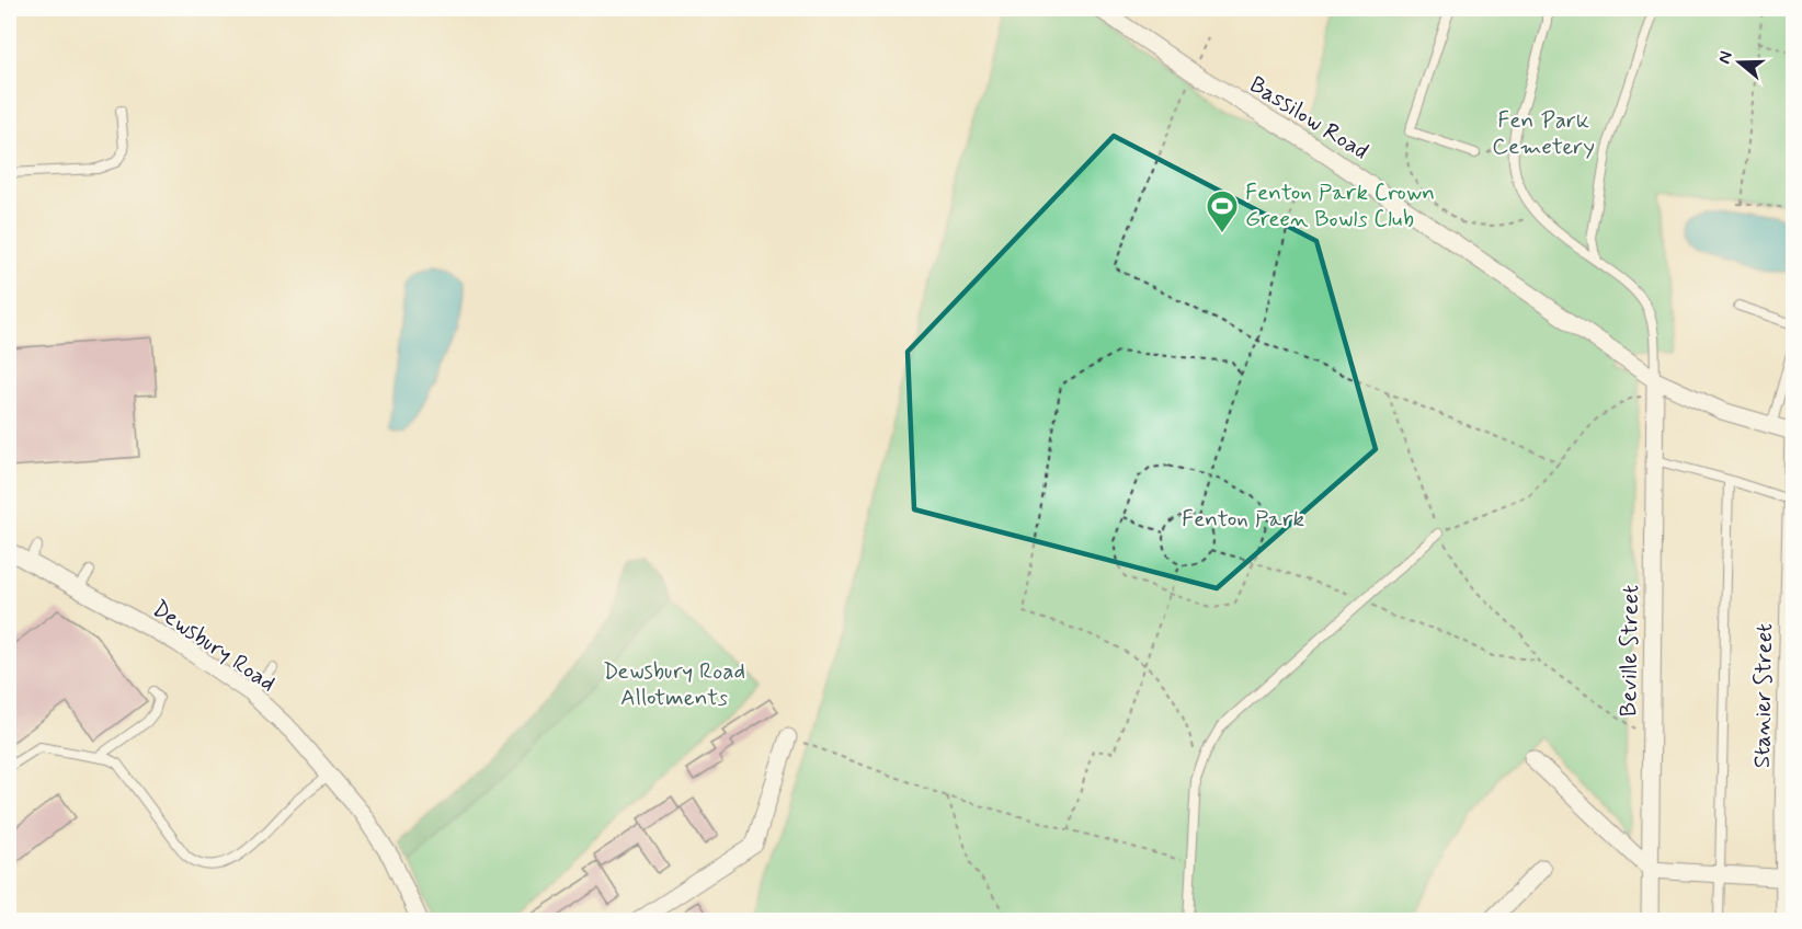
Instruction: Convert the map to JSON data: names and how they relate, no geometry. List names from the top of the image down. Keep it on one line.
{"streets":{"street":["Bassilow Road","Dewsbury Road","Beville Street","Stanier Street"]},"crossings":[["Bassilow Road","Beville Street"],["Bassilow Road","Stanier Street"]],"parks":["Fen Park Cemetery","Fenton Park","Dewsbury Road Allotments"],"places":{"sports":["Fenton Park Crown Green Bowls Club"]},"north":"left"}
